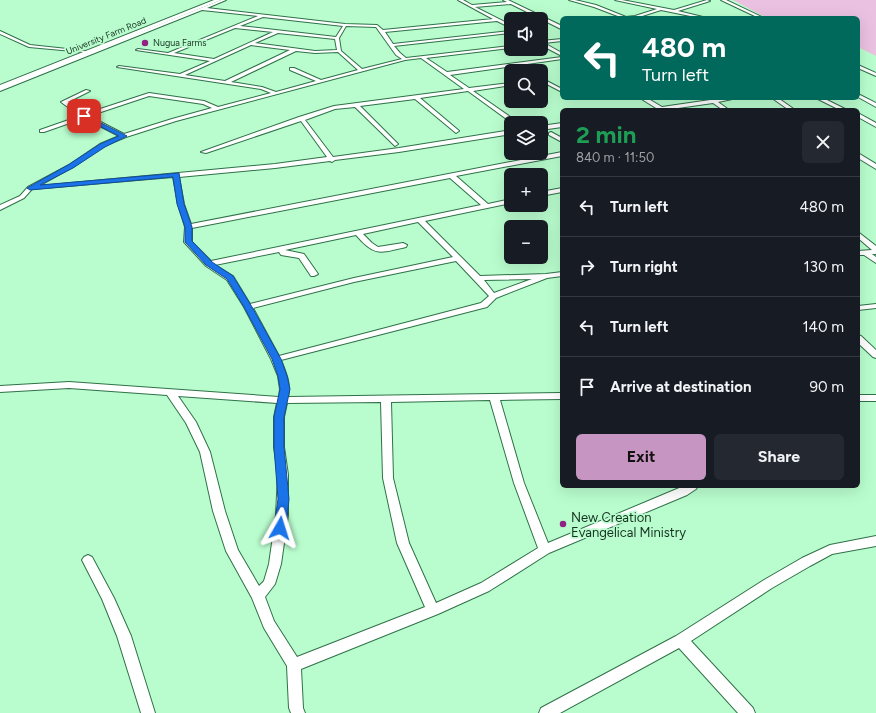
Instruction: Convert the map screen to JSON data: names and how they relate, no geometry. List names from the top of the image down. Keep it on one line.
{"streets":{"street":["University Farm Road"]},"places":["Nugua Farms","New Creation Evangelical Ministry"],"page":{"map_buttons":["+","−"],"turn":["480 m","Turn left"],"heading":["2 min","840 m · 11:50"],"list":[{"name":"Turn left","value":"480 m"},{"name":"Turn right","value":"130 m"},{"name":"Turn left","value":"140 m"},{"name":"Arrive at destination","value":"90 m"}],"buttons":["Exit","Share"]}}
